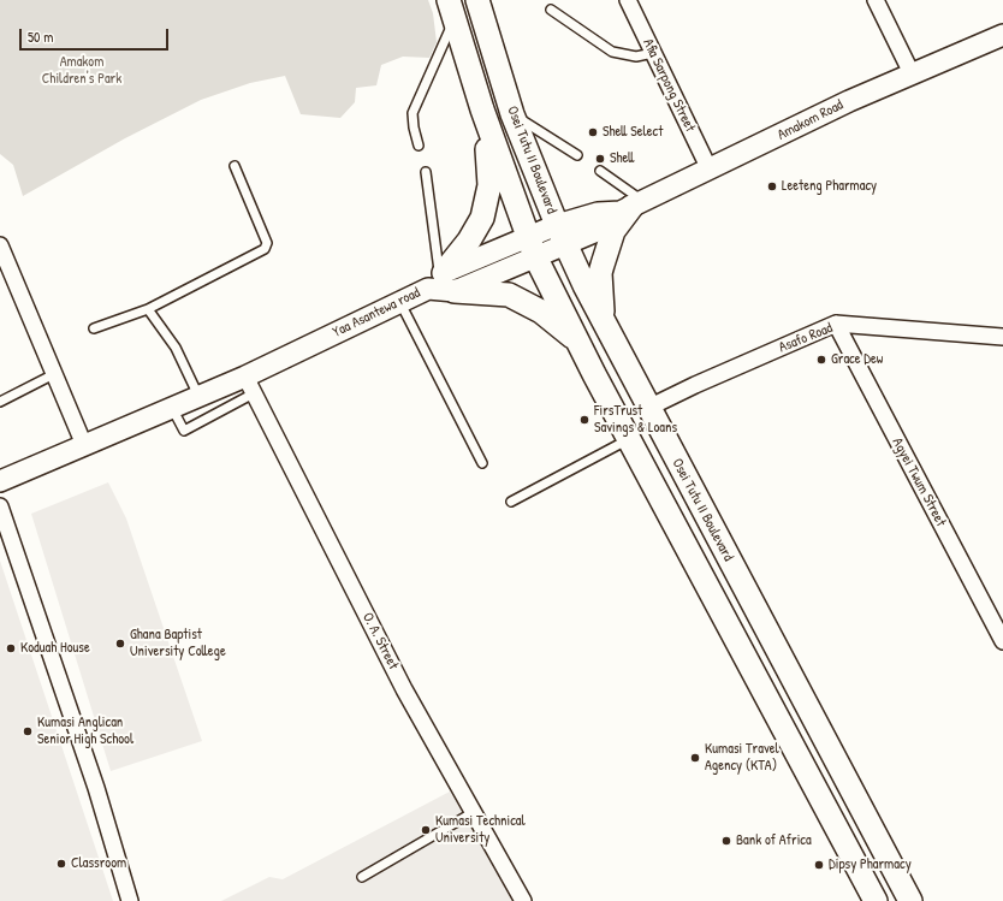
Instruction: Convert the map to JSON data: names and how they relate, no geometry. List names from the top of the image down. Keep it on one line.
{"streets":{"main road":["Osei Tutu II Boulevard"],"street":["Afia Sarpong Street","Amakom Road","Yaa Asantewa road","Asafo Road","Agyei Twum Street","O. A. Street"]},"crossings":[["Afia Sarpong Street","Amakom Road"],["Amakom Road","Osei Tutu II Boulevard"],["Amakom Road","Yaa Asantewa road"],["Osei Tutu II Boulevard","Yaa Asantewa road"],["Osei Tutu II Boulevard","Asafo Road"],["Yaa Asantewa road","O. A. Street"],["Asafo Road","Agyei Twum Street"]],"parks":["Amakom Children's Park"],"places":["Shell Select","Shell","Leeteng Pharmacy","Grace Dew","FirsTrust Savings & Loans","Ghana Baptist University College","Koduah House","Kumasi Anglican Senior High School","Kumasi Travel Agency (KTA)","Kumasi Technical University","Bank of Africa","Classroom","Dipsy Pharmacy"],"scale_bar":"50 m"}
